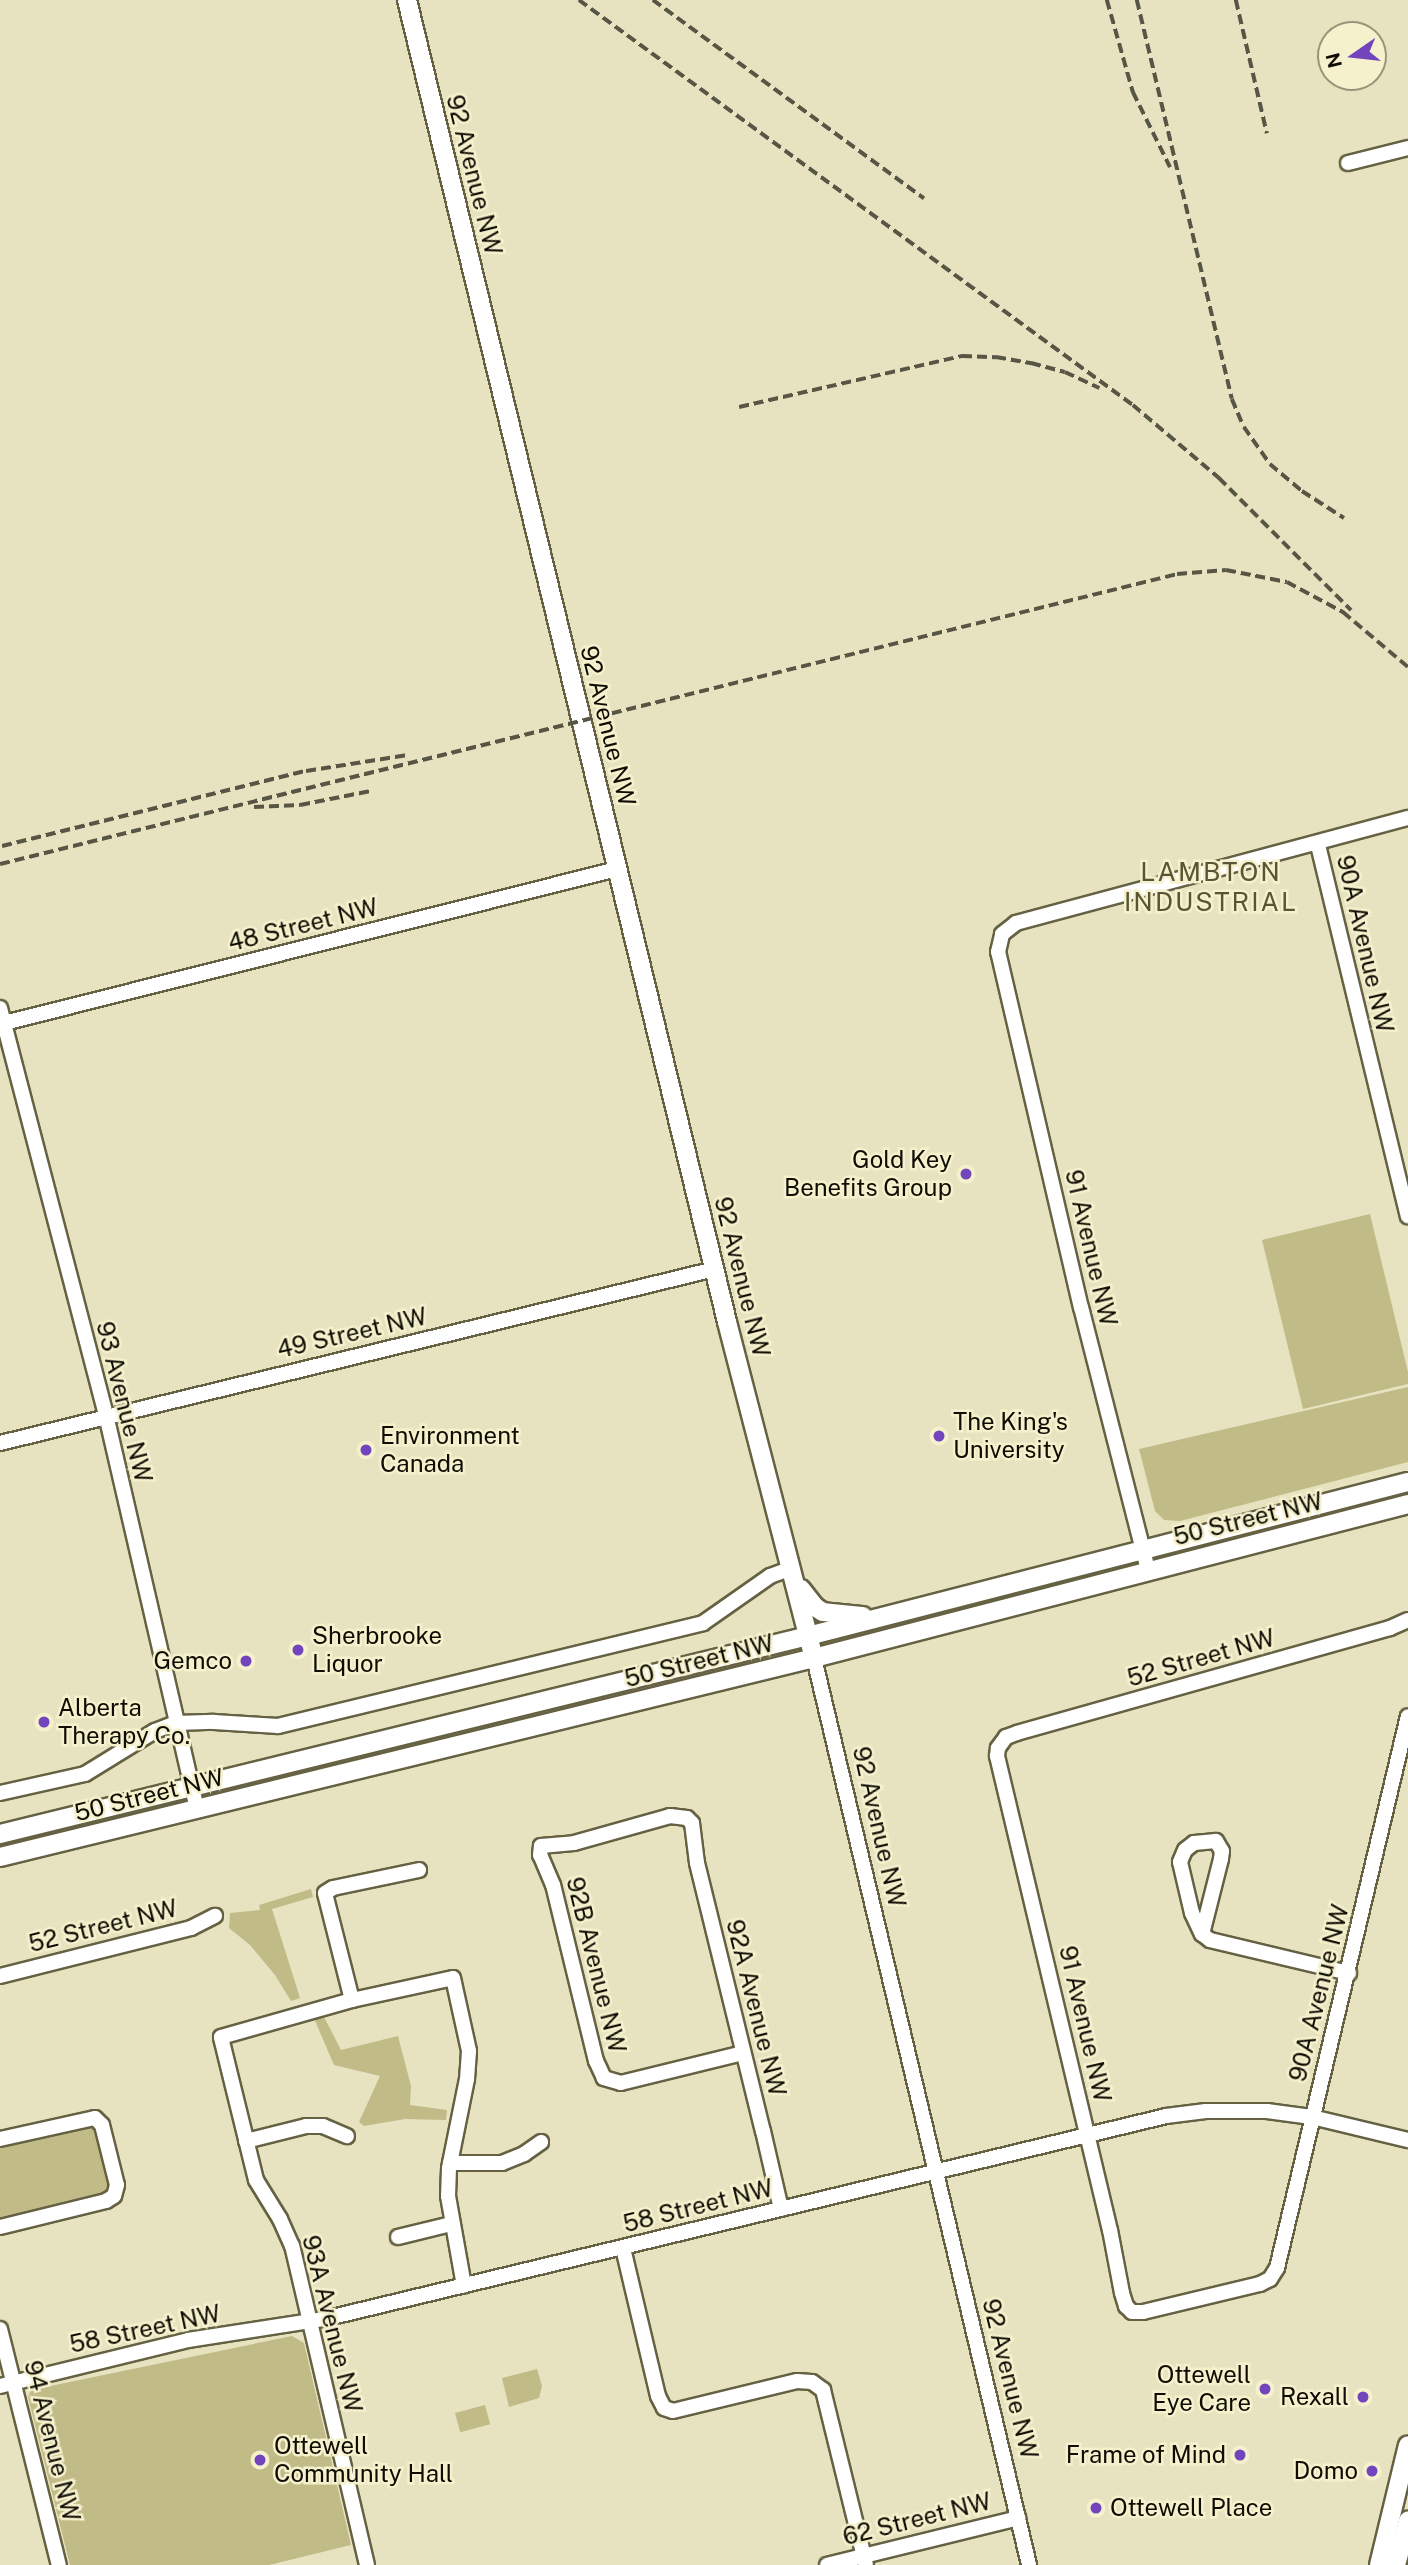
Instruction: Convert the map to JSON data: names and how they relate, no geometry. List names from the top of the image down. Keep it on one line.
{"streets":{"main road":["92 Avenue NW","50 Street NW"],"street":["48 Street NW","90A Avenue NW","91 Avenue NW","49 Street NW","93 Avenue NW","52 Street NW","92B Avenue NW","92A Avenue NW","58 Street NW","93A Avenue NW","94 Avenue NW","62 Street NW"]},"crossings":[["92 Avenue NW","48 Street NW"],["92 Avenue NW","49 Street NW"],["92 Avenue NW","50 Street NW"],["92 Avenue NW","58 Street NW"],["92 Avenue NW","62 Street NW"],["48 Street NW","93 Avenue NW"],["90A Avenue NW","91 Avenue NW"],["90A Avenue NW","58 Street NW"],["91 Avenue NW","50 Street NW"],["91 Avenue NW","52 Street NW"],["91 Avenue NW","58 Street NW"],["49 Street NW","93 Avenue NW"],["93 Avenue NW","50 Street NW"],["92B Avenue NW","92A Avenue NW"],["92A Avenue NW","58 Street NW"],["58 Street NW","93A Avenue NW"],["58 Street NW","94 Avenue NW"]],"districts":["LAMBTON INDUSTRIAL"],"places":["Gold Key Benefits Group","The King's University","Environment Canada","Sherbrooke Liquor","Gemco","Alberta Therapy Co.","Ottewell Eye Care","Rexall","Frame of Mind","Ottewell Community Hall","Domo","Ottewell Place"],"north":"left"}
